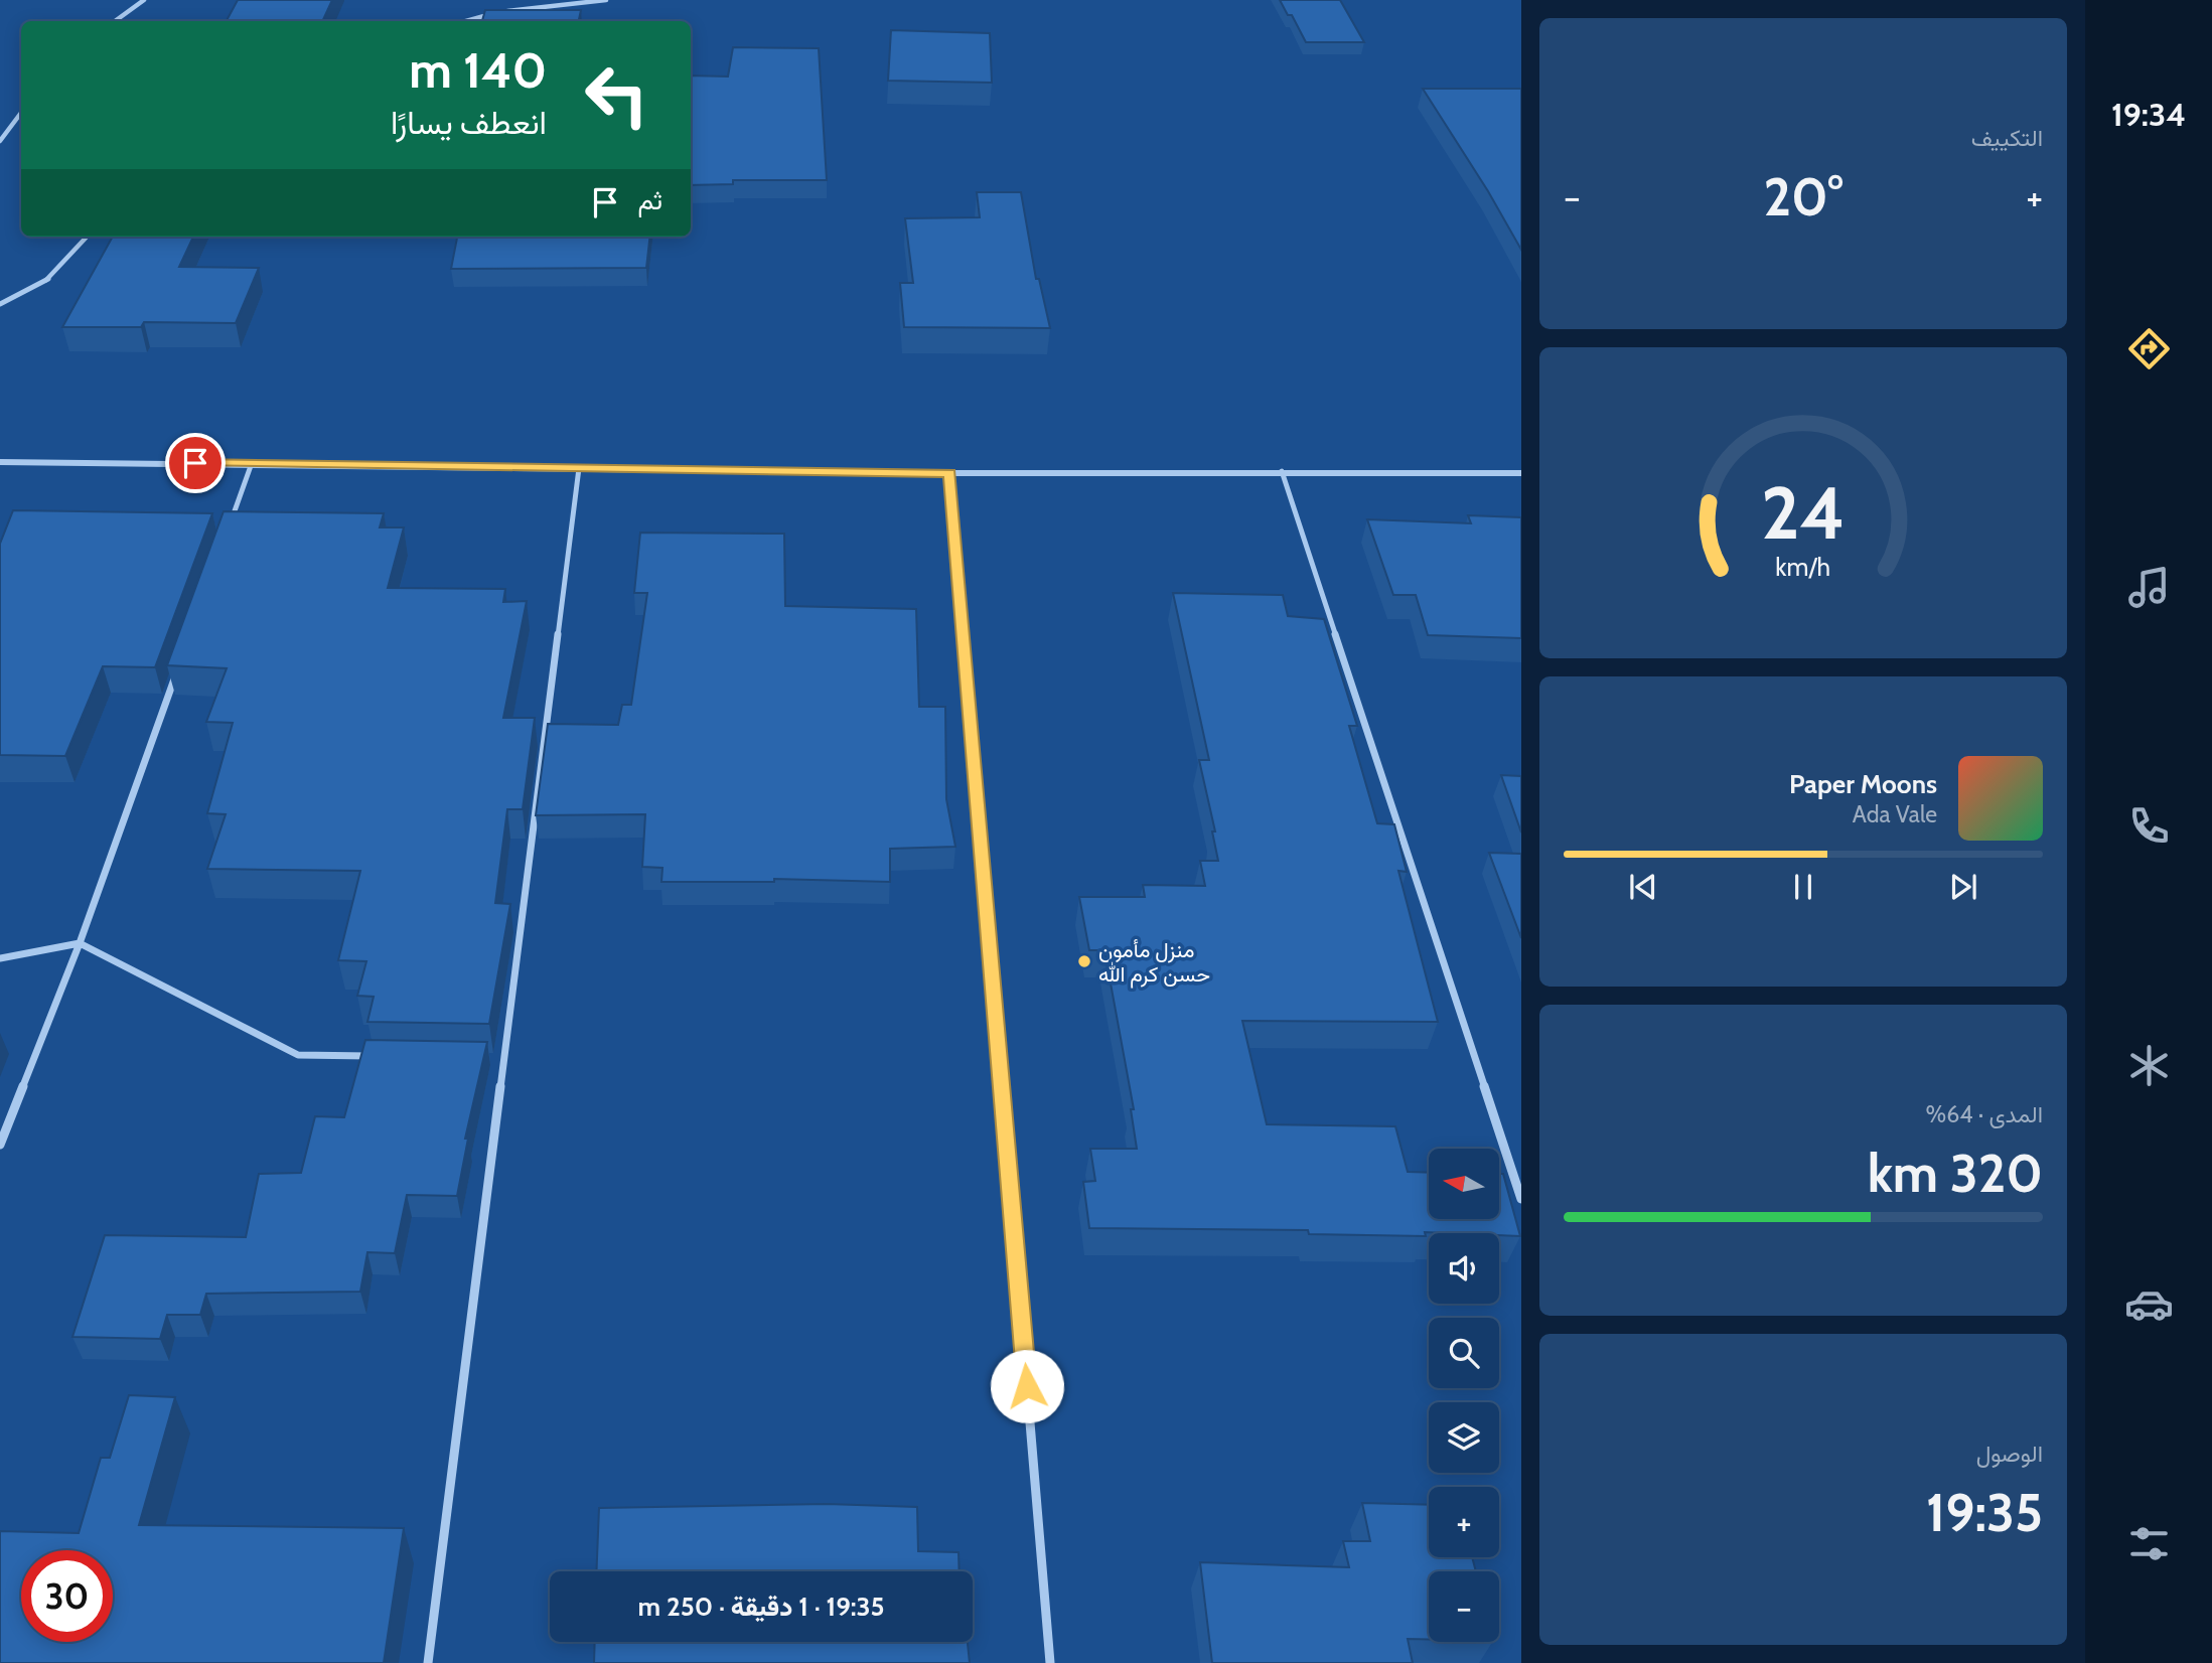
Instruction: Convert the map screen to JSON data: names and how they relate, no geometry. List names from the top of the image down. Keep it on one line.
{"places":["منزل مأمون حسن كرم الله"],"north":"left","page":{"tabs":"19:34","tile":["التكييف",["المدى · 64%","320 km"],["الوصول","19:35"]],"turn":["140 m","انعطف يسارًا"],"heat":["−","20°","+"],"then":"ثم","song":["Paper Moons","Ada Vale"],"map_buttons":["+","−"],"limit":"30","trip":"19:35 · 1 دقيقة · 250 m","gauge":["24","km/h"]}}
